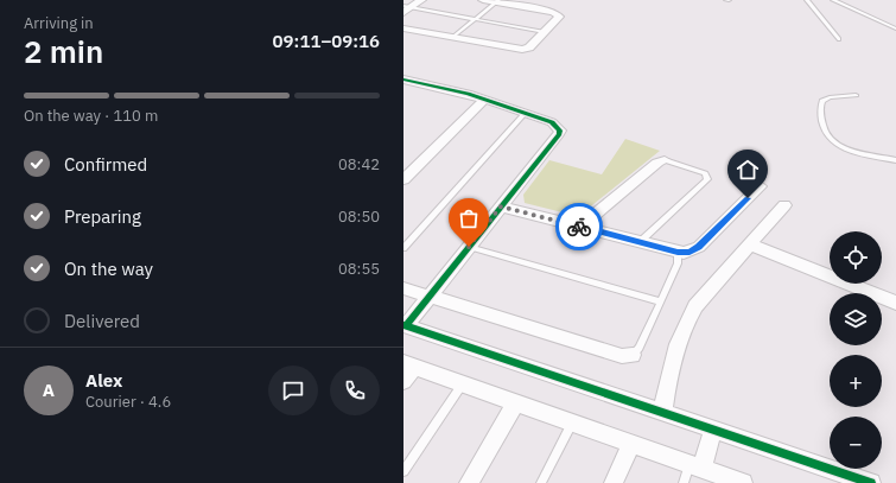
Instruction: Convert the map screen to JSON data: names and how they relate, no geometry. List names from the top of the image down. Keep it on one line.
{"page":{"heading":["2 min","Arriving in","09:11–09:16"],"panel":["Alex","Courier · 4.6"],"bar":"On the way · 110 m","list":[["Confirmed","08:42"],["Preparing","08:50"],["On the way","08:55"],"Delivered"],"map_buttons":["+","−"],"round":"A"}}
